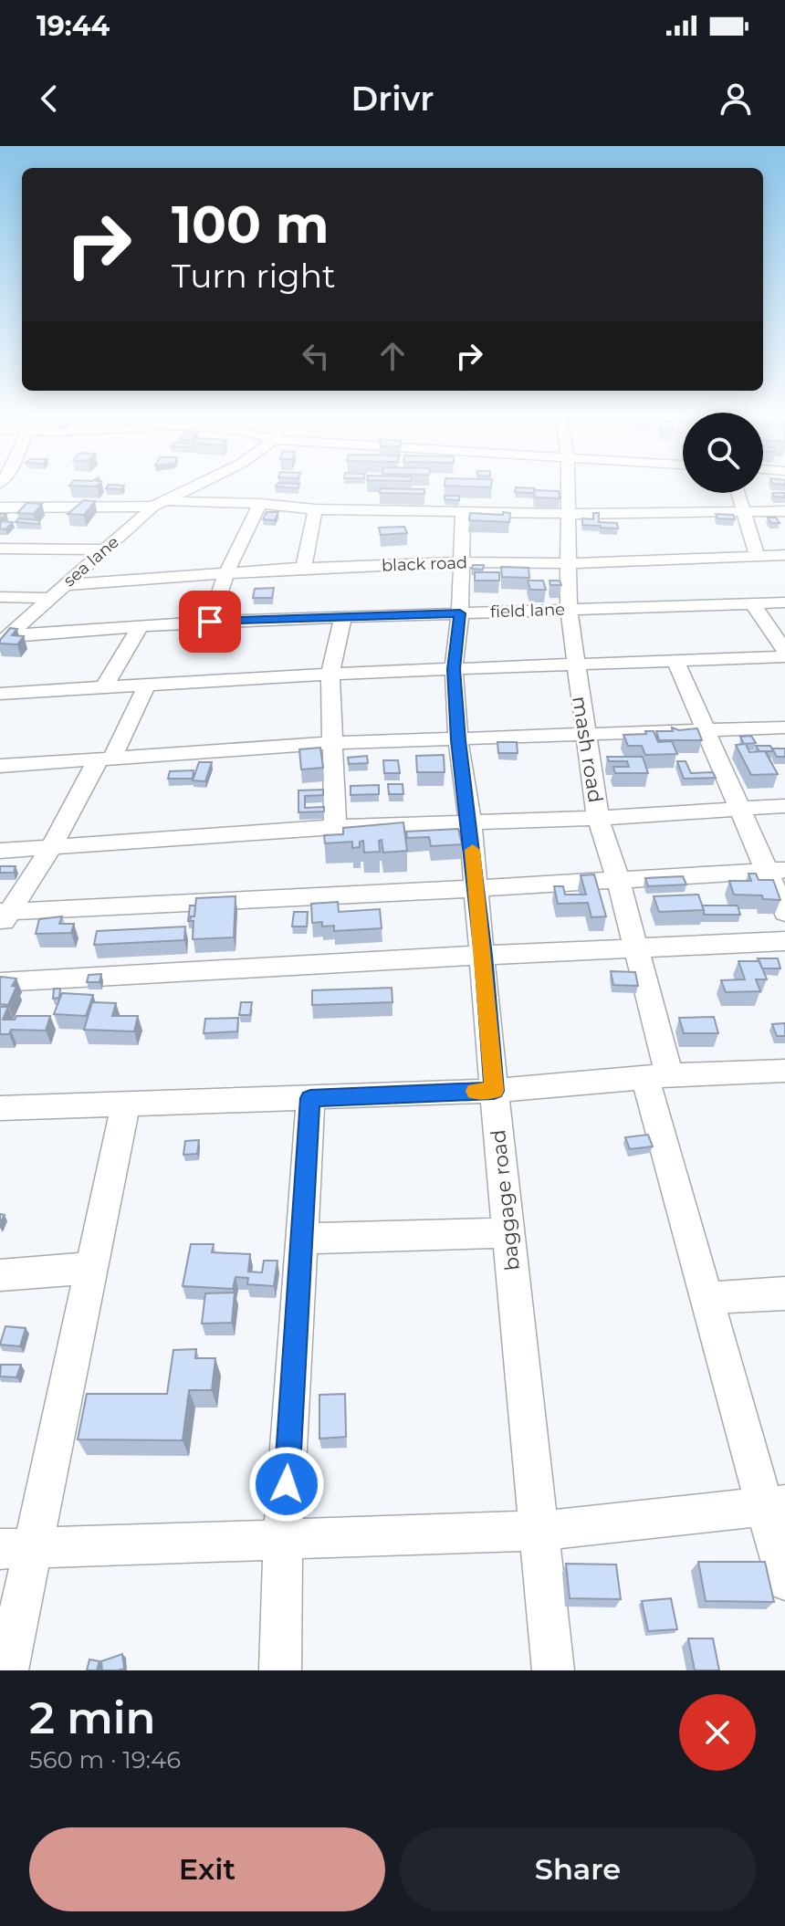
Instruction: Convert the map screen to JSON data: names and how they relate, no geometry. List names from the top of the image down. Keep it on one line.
{"streets":{"street":["sea lane","black road","field lane","mash road","baggage road"]},"crossings":[["sea lane","black road"],["sea lane","field lane"],["black road","mash road"],["black road","baggage road"],["field lane","mash road"],["field lane","baggage road"]],"page":{"status":"19:44","header":"Drivr","turn":["100 m","Turn right"],"heading":["2 min","560 m · 19:46"],"buttons":["Exit","Share"]}}
